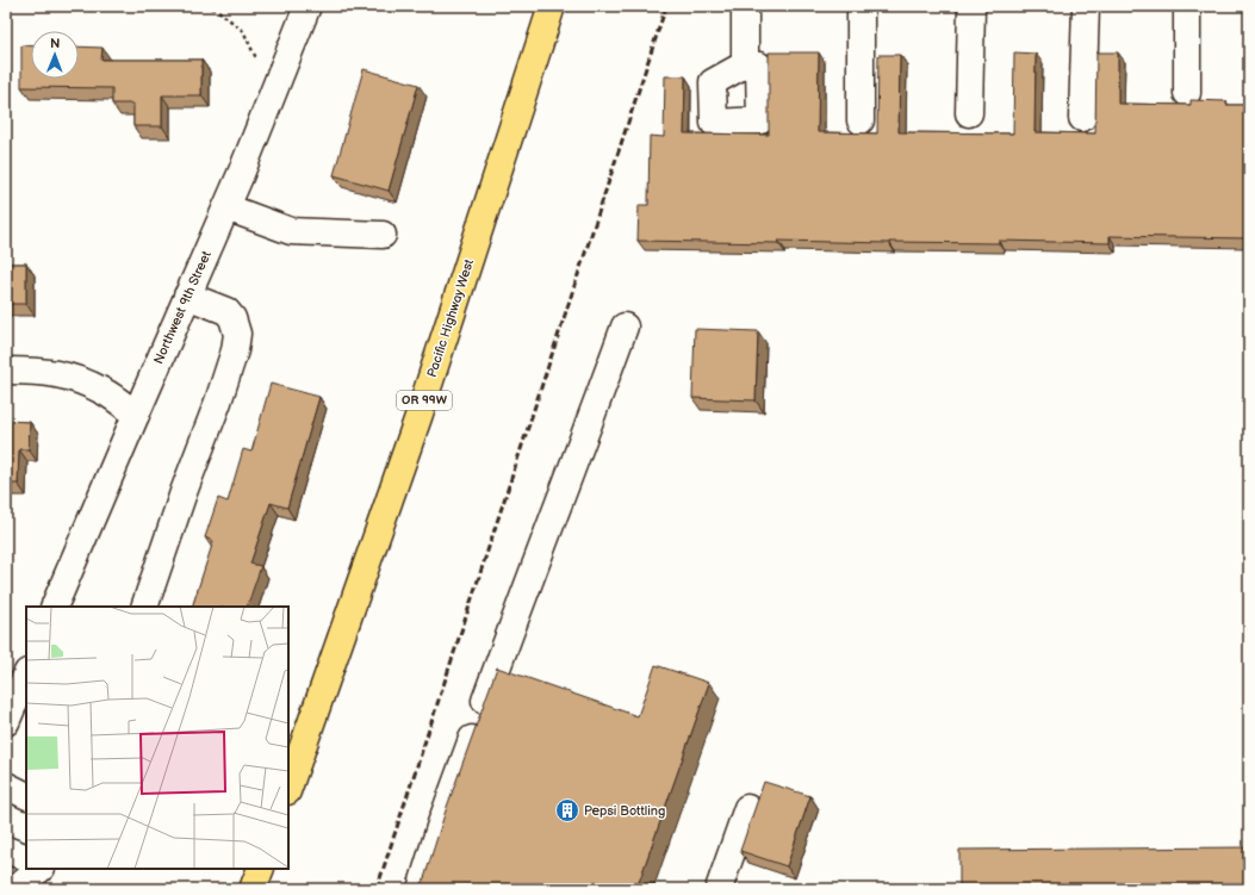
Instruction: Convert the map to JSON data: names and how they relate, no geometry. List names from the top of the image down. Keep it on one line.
{"streets":{"highway":["Pacific Highway West","OR 99W"],"street":["Northwest 9th Street"]},"places":{"building":["Pepsi Bottling"]},"north":"top"}
